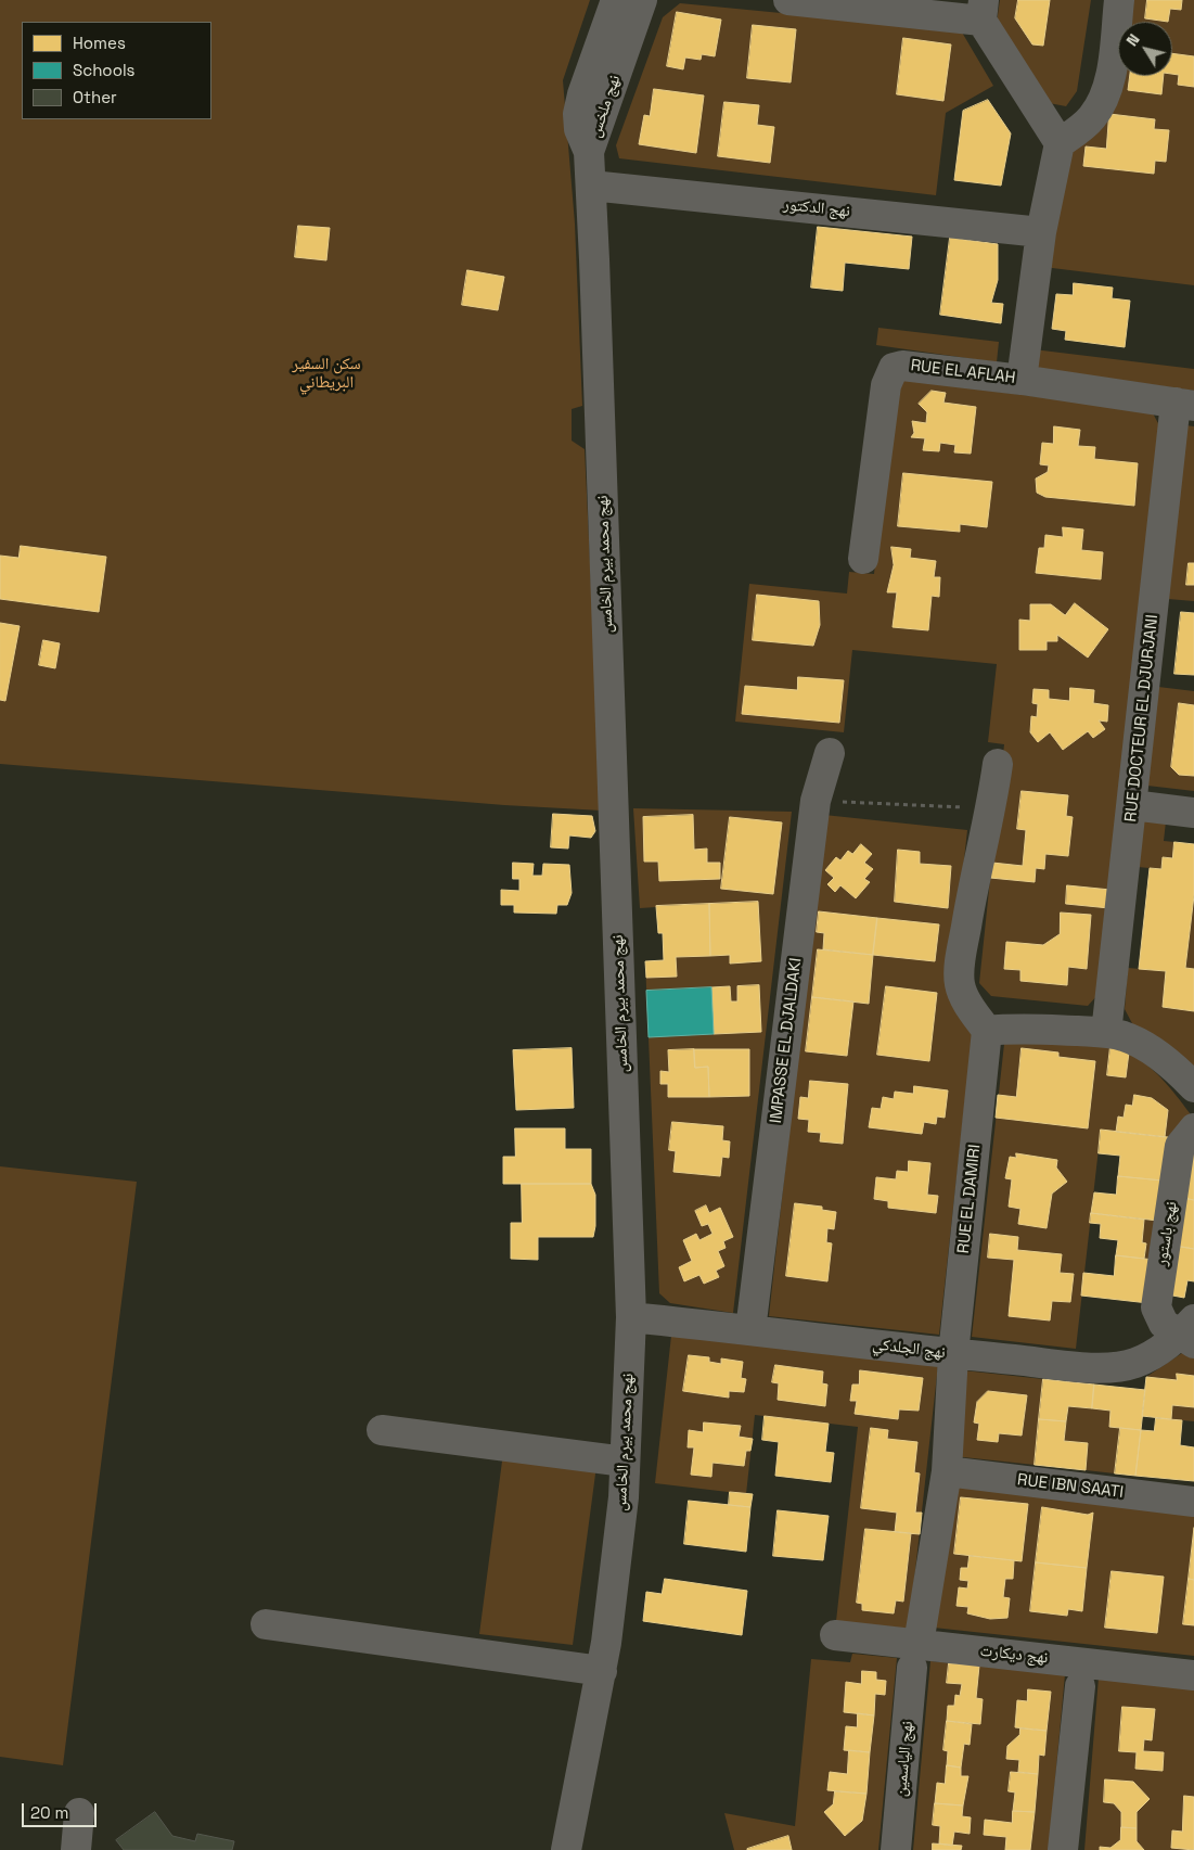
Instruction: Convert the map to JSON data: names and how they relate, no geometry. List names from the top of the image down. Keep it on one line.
{"streets":{"street":["نهج ملخس","نهج الدكتور","RUE EL AFLAH","نهج محمد بيرم الخامس","RUE DOCTEUR EL DJURJANI","IMPASSE EL DJALDAKI","RUE EL DAMIRI","نهج باستور","نهج الجلدكي","RUE IBN SAATI","نهج ديكارت","نهج الياسمين"]},"crossings":[["نهج ملخس","نهج محمد بيرم الخامس"],["نهج الدكتور","نهج محمد بيرم الخامس"],["RUE EL AFLAH","RUE DOCTEUR EL DJURJANI"],["نهج محمد بيرم الخامس","نهج الجلدكي"],["IMPASSE EL DJALDAKI","نهج الجلدكي"],["RUE EL DAMIRI","نهج الجلدكي"],["RUE EL DAMIRI","RUE IBN SAATI"],["RUE EL DAMIRI","نهج ديكارت"],["RUE EL DAMIRI","نهج الياسمين"],["نهج باستور","نهج الجلدكي"],["نهج ديكارت","نهج الياسمين"]],"parks":["سكن السفير البريطاني"],"legend":["Homes","Schools","Other"],"scale_bar":"20 m","north":"top left"}
